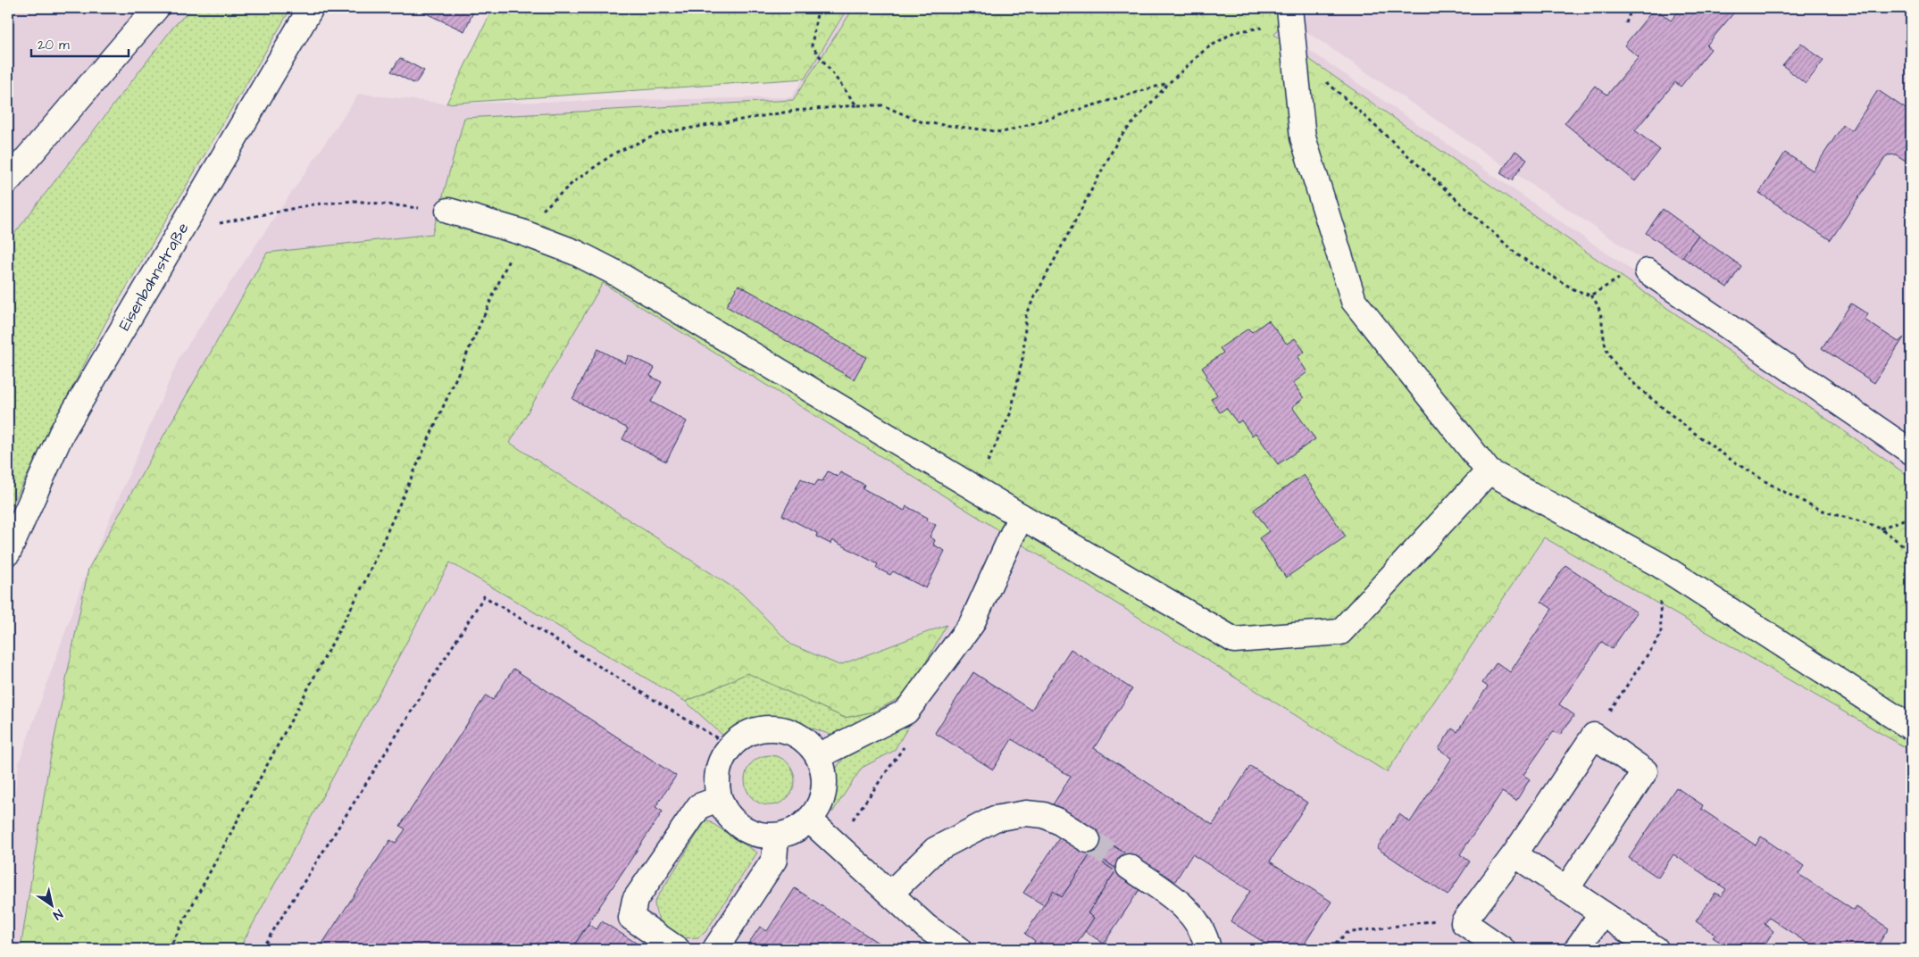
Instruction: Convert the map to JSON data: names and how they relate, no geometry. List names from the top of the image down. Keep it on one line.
{"streets":{"street":["Eisenbahnstraße"]},"scale_bar":"20 m","north":"bottom right"}
